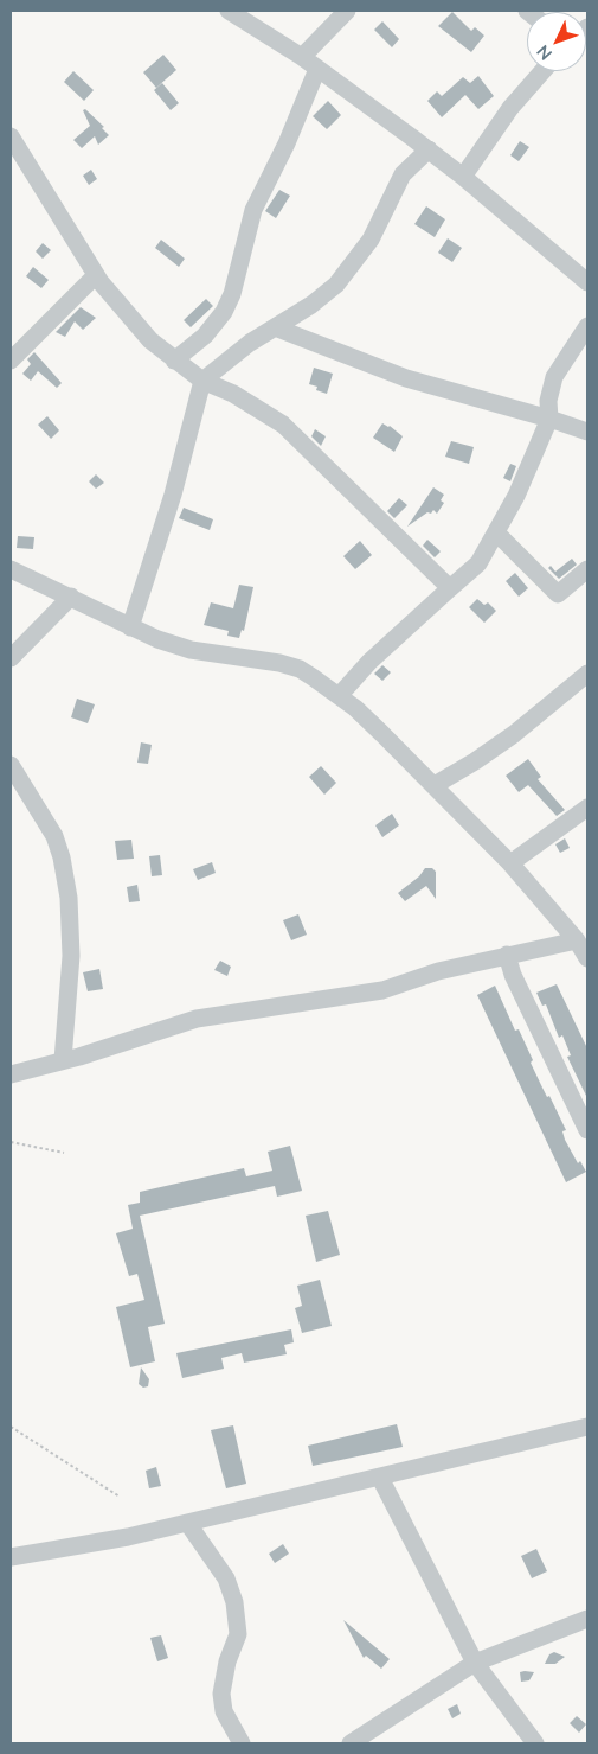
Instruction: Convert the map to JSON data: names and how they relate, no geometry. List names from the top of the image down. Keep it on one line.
{"north":"bottom left"}
